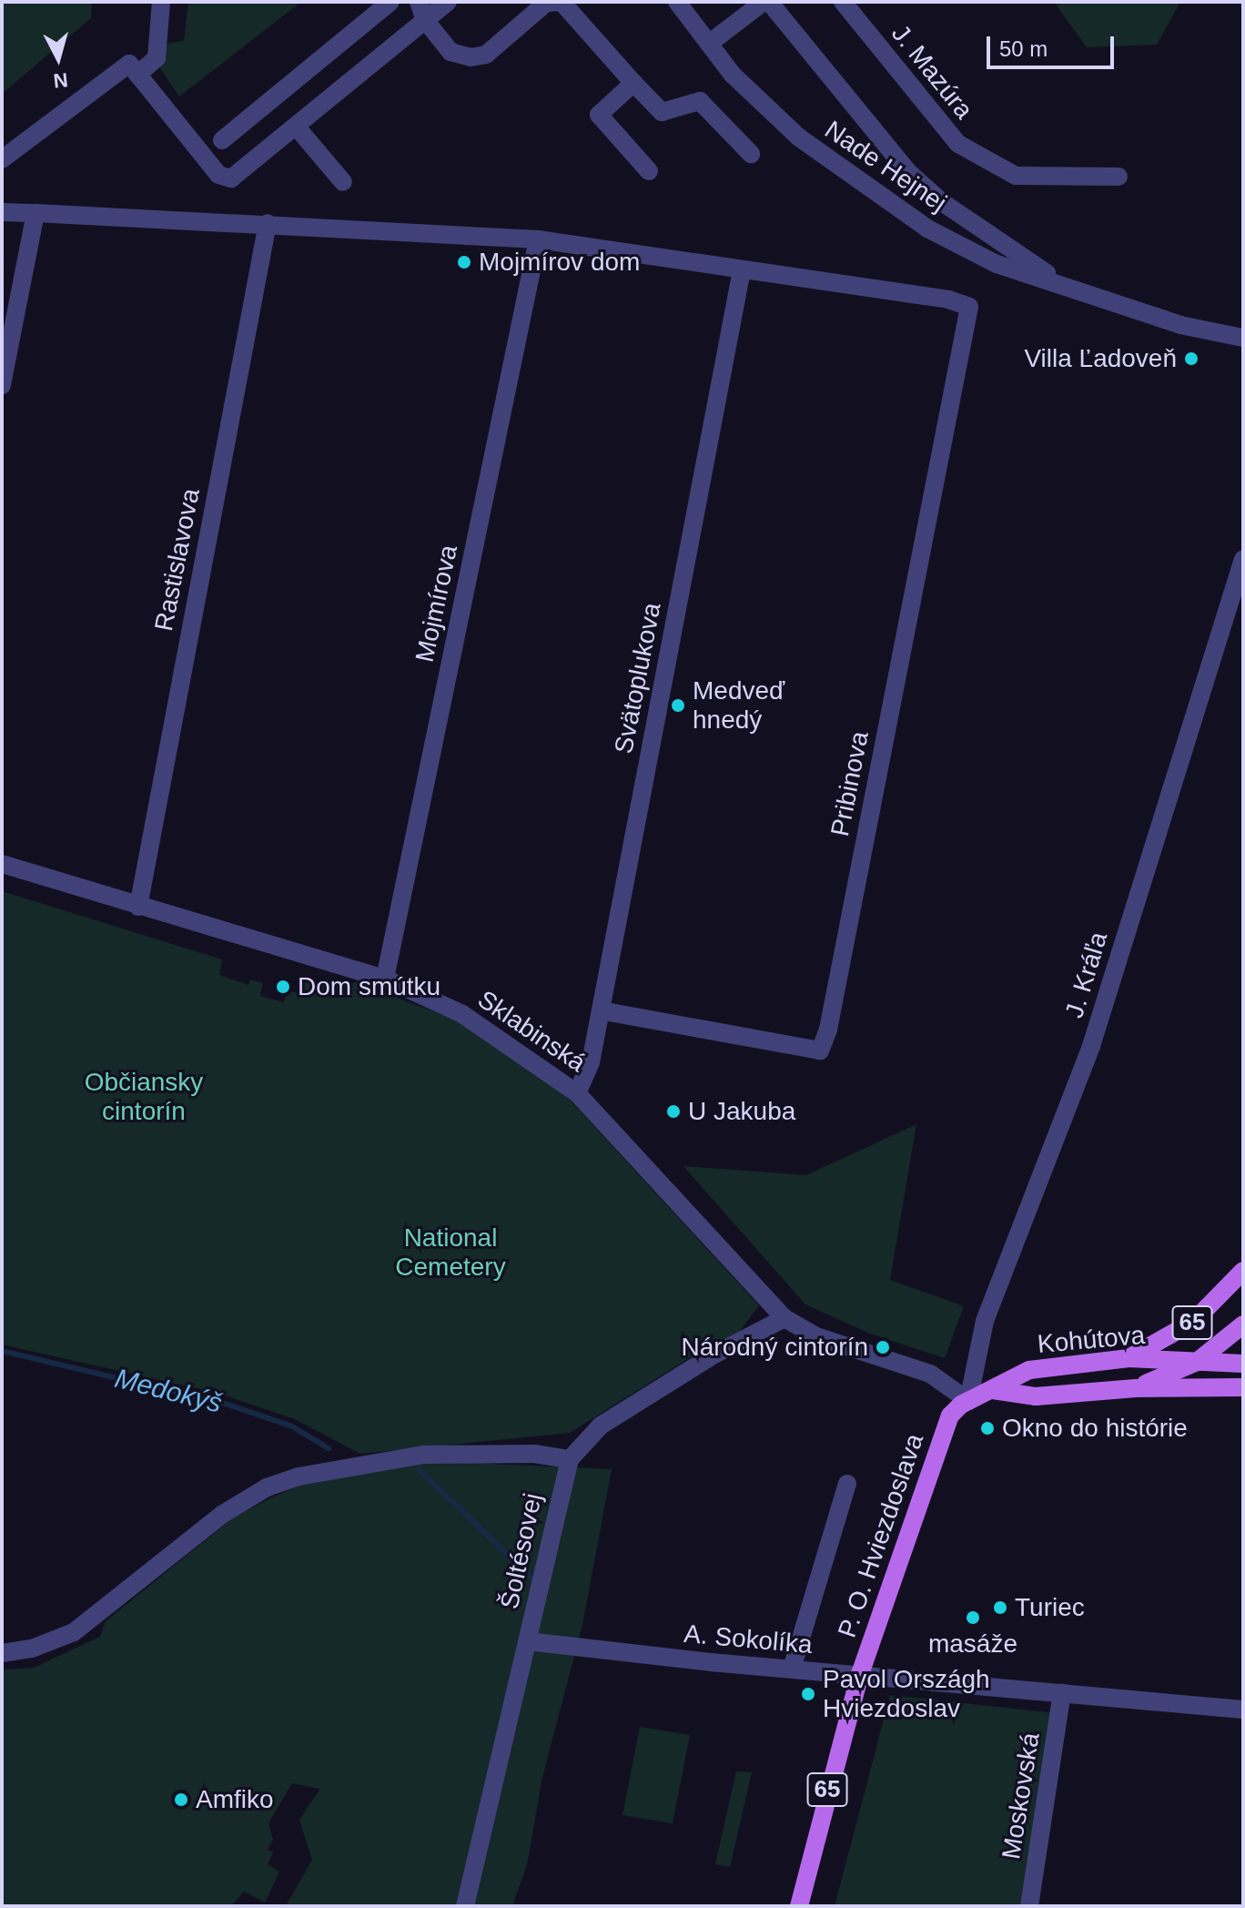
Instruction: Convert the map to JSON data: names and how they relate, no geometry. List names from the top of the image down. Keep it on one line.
{"streets":{"main road":["65","Kohútova","P. O. Hviezdoslava"],"street":["J. Mazúra","Nade Hejnej","Rastislavova","Mojmírova","Svätoplukova","Pribinova","J. Kráľa","Sklabinská","Šoltésovej","A. Sokolíka","Moskovská"]},"crossings":[["Rastislavova","Sklabinská"],["Mojmírova","Sklabinská"],["Svätoplukova","Pribinova"],["Svätoplukova","Sklabinská"],["J. Kráľa","Sklabinská"],["J. Kráľa","Kohútova"],["J. Kráľa","P. O. Hviezdoslava"],["Sklabinská","Kohútova"],["Sklabinská","P. O. Hviezdoslava"],["Sklabinská","Šoltésovej"],["65","Kohútova"],["Kohútova","P. O. Hviezdoslava"],["P. O. Hviezdoslava","A. Sokolíka"],["Šoltésovej","A. Sokolíka"],["A. Sokolíka","Moskovská"]],"water":["Medokýš"],"parks":["Občiansky cintorín","National Cemetery"],"places":["Mojmírov dom","Villa Ľadoveň","Medveď hnedý","Dom smútku","U Jakuba","Národný cintorín","Okno do histórie","Turiec","masáže","Pavol Országh Hviezdoslav","Amfiko"],"scale_bar":"50 m","north":"bottom"}
